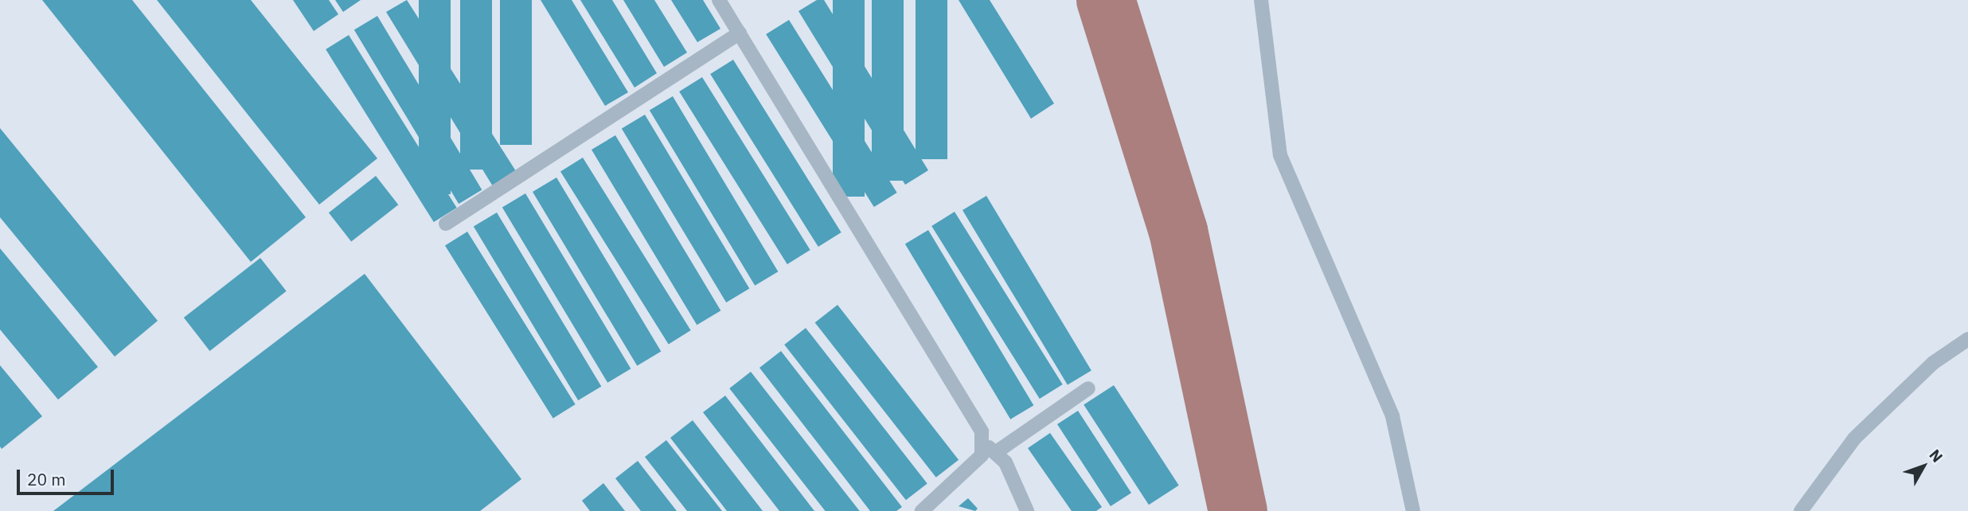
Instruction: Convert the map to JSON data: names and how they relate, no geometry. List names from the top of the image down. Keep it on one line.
{"scale_bar":"20 m","north":"top right"}
